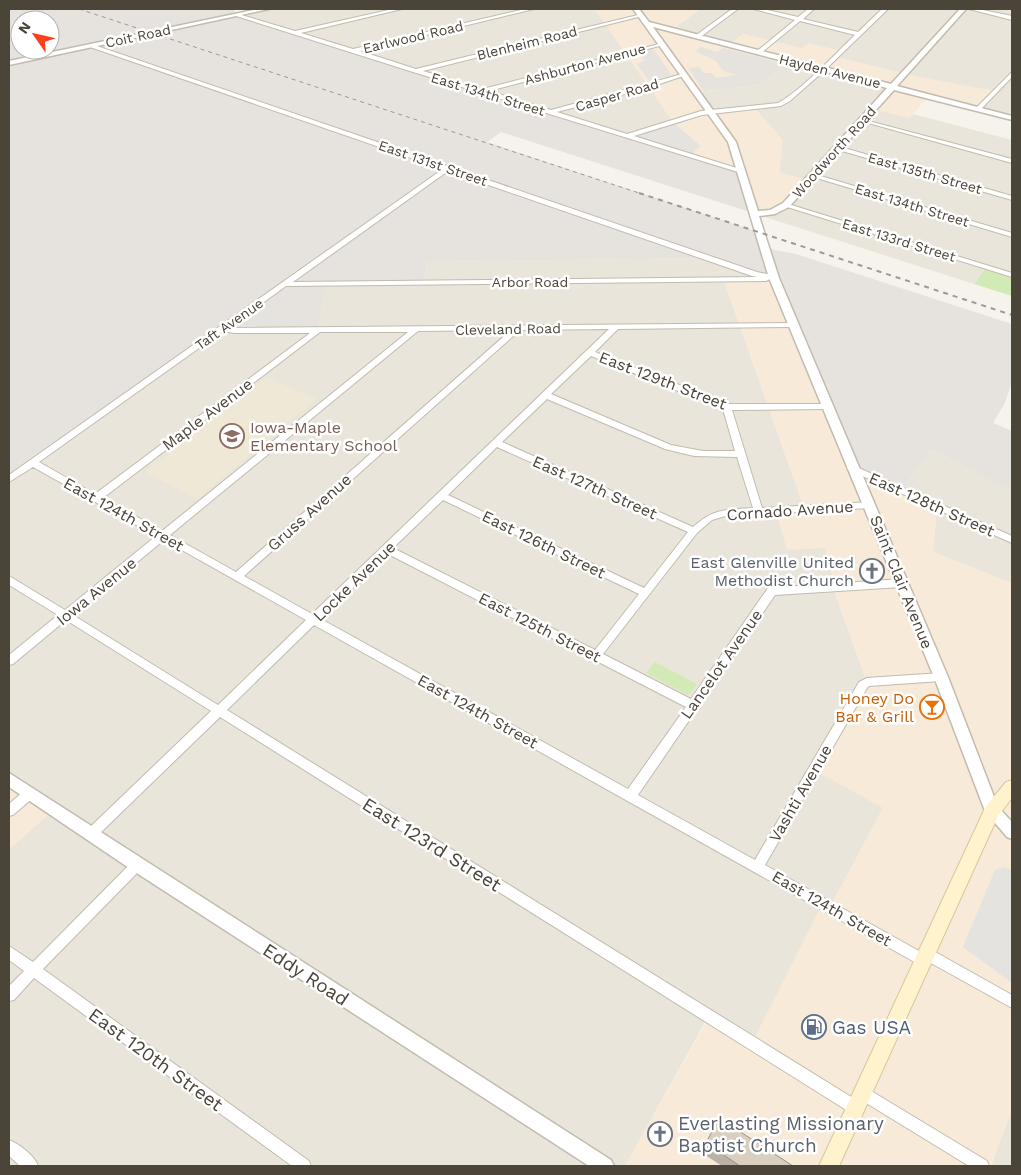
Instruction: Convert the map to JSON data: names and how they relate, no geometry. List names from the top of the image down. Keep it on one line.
{"streets":{"street":["Coit Road","Earlwood Road","Blenheim Road","Ashburton Avenue","Hayden Avenue","East 134th Street","Casper Road","Woodworth Road","East 131st Street","East 135th Street","East 133rd Street","Arbor Road","Taft Avenue","Cleveland Road","East 129th Street","Maple Avenue","East 127th Street","East 128th Street","Cornado Avenue","Gruss Avenue","East 124th Street","East 126th Street","Locke Avenue","Saint Clair Avenue","Iowa Avenue","East 125th Street","Lancelot Avenue","Vashti Avenue","East 123rd Street","Eddy Road","East 120th Street"]},"crossings":[["Coit Road","East 134th Street"],["Coit Road","East 131st Street"],["Earlwood Road","East 134th Street"],["Blenheim Road","East 134th Street"],["Blenheim Road","Saint Clair Avenue"],["Ashburton Avenue","East 134th Street"],["Ashburton Avenue","Saint Clair Avenue"],["Hayden Avenue","Woodworth Road"],["Hayden Avenue","Saint Clair Avenue"],["East 134th Street","Casper Road"],["East 134th Street","Woodworth Road"],["East 134th Street","Saint Clair Avenue"],["Casper Road","Saint Clair Avenue"],["Woodworth Road","East 135th Street"],["Woodworth Road","East 133rd Street"],["Woodworth Road","Saint Clair Avenue"],["East 131st Street","Arbor Road"],["East 131st Street","Taft Avenue"],["East 131st Street","Saint Clair Avenue"],["Arbor Road","Taft Avenue"],["Arbor Road","Saint Clair Avenue"],["Taft Avenue","Cleveland Road"],["Taft Avenue","East 124th Street"],["Cleveland Road","Maple Avenue"],["Cleveland Road","Gruss Avenue"],["Cleveland Road","Locke Avenue"],["Cleveland Road","Saint Clair Avenue"],["Cleveland Road","Iowa Avenue"],["East 129th Street","Locke Avenue"],["East 129th Street","Saint Clair Avenue"],["Maple Avenue","East 124th Street"],["East 127th Street","Cornado Avenue"],["East 127th Street","Locke Avenue"],["East 128th Street","Saint Clair Avenue"],["Cornado Avenue","East 126th Street"],["Cornado Avenue","Saint Clair Avenue"],["Cornado Avenue","East 125th Street"],["Gruss Avenue","East 124th Street"],["East 124th Street","Locke Avenue"],["East 124th Street","Iowa Avenue"],["East 124th Street","Lancelot Avenue"],["East 124th Street","Vashti Avenue"],["East 126th Street","Locke Avenue"],["Locke Avenue","East 125th Street"],["Locke Avenue","East 123rd Street"],["Locke Avenue","Eddy Road"],["Saint Clair Avenue","Lancelot Avenue"],["Saint Clair Avenue","Vashti Avenue"],["Iowa Avenue","East 123rd Street"],["East 125th Street","Lancelot Avenue"]],"places":{"school or university":["Iowa-Maple Elementary School"],"church":["East Glenville United Methodist Church","Everlasting Missionary Baptist Church"],"bar":["Honey Do Bar & Grill"],"fuel station":["Gas USA"]},"north":"top left"}
